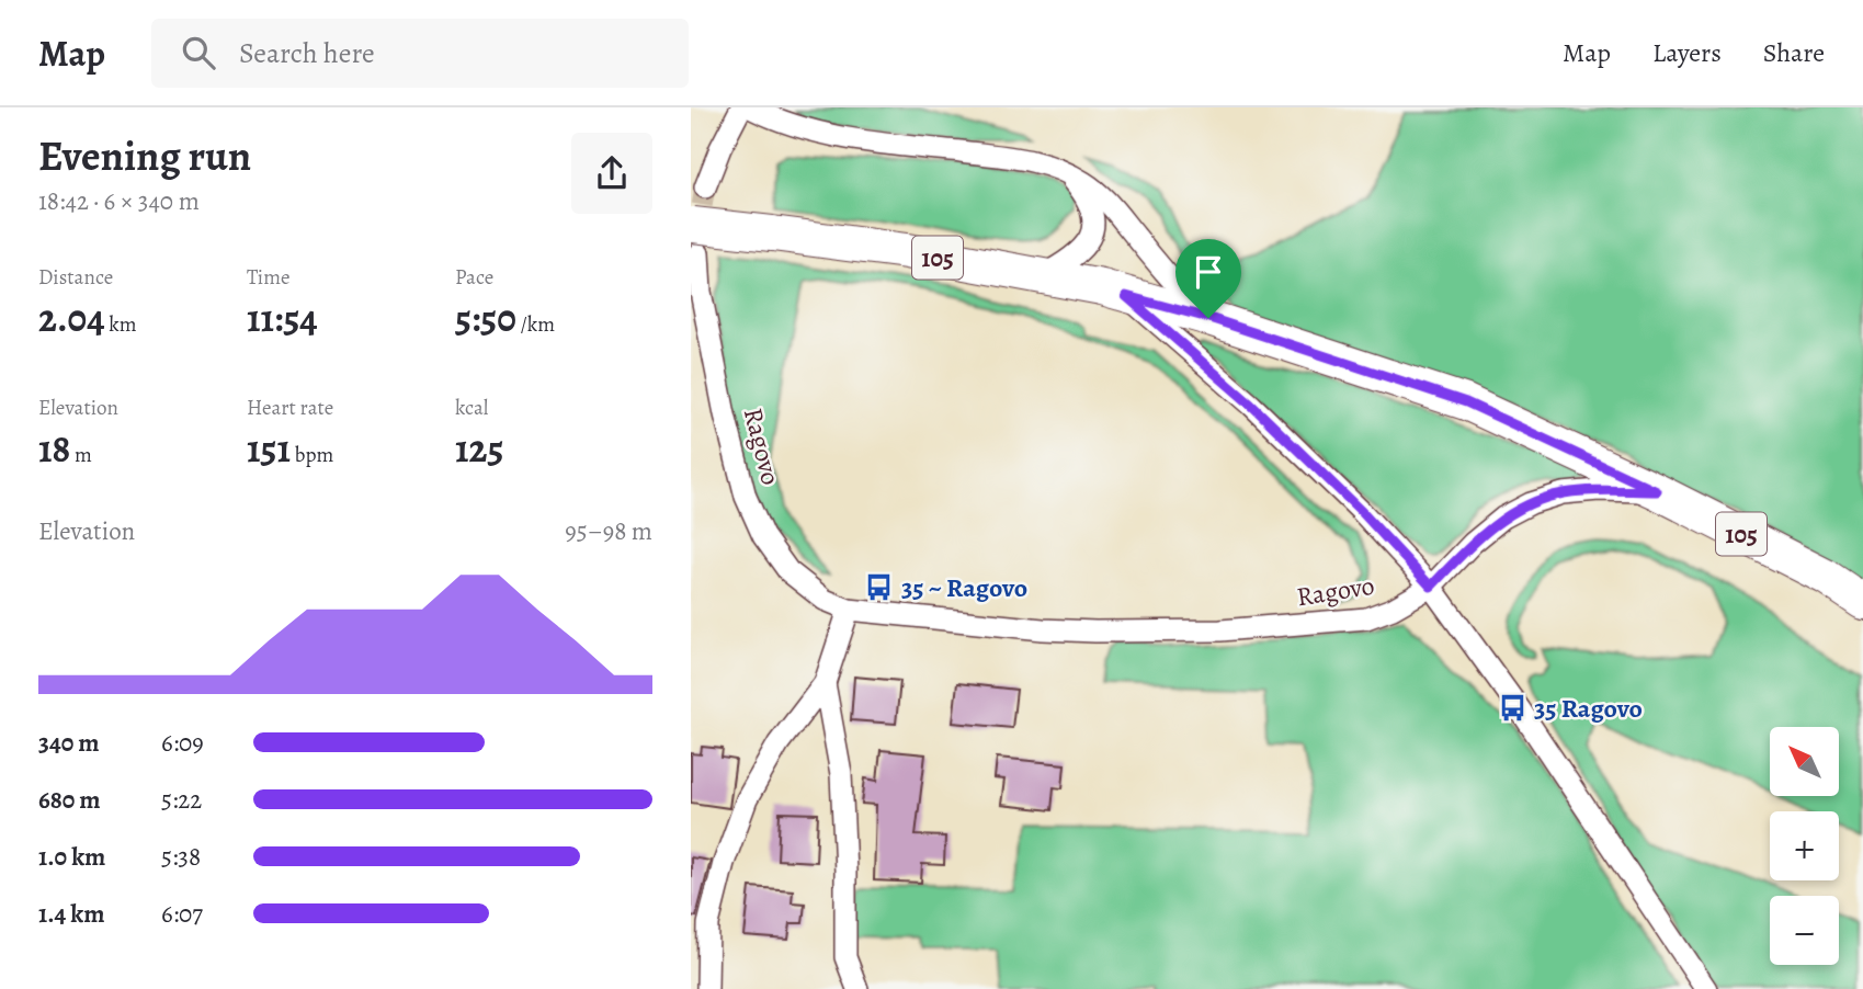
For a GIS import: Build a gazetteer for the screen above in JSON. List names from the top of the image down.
{
  "streets": {
    "main road": ["105"],
    "street": ["Ragovo"]
  },
  "crossings": [
    ["105", "Ragovo"]
  ],
  "places": {
    "bus stop": ["35 ~ Ragovo", "35 Ragovo"]
  },
  "north": "top left",
  "page": {
    "header": "Map",
    "search": "Search here",
    "nav": ["Map", "Layers", "Share"],
    "heading": ["Evening run", "18:42 · 6 × 340 m"],
    "stats": [
      ["Distance", "2.04 km"],
      ["Time", "11:54"],
      ["Pace", "5:50 /km"],
      ["Elevation", "18 m"],
      ["Heart rate", "151 bpm"],
      ["kcal", "125"]
    ],
    "chart": ["Elevation", "95–98 m"],
    "list": [
      {
        "name": "340 m",
        "note": "6:09"
      },
      {
        "name": "680 m",
        "note": "5:22"
      },
      {
        "name": "1.0 km",
        "note": "5:38"
      },
      {
        "name": "1.4 km",
        "note": "6:07"
      }
    ],
    "map_buttons": ["+", "−"]
  }
}
